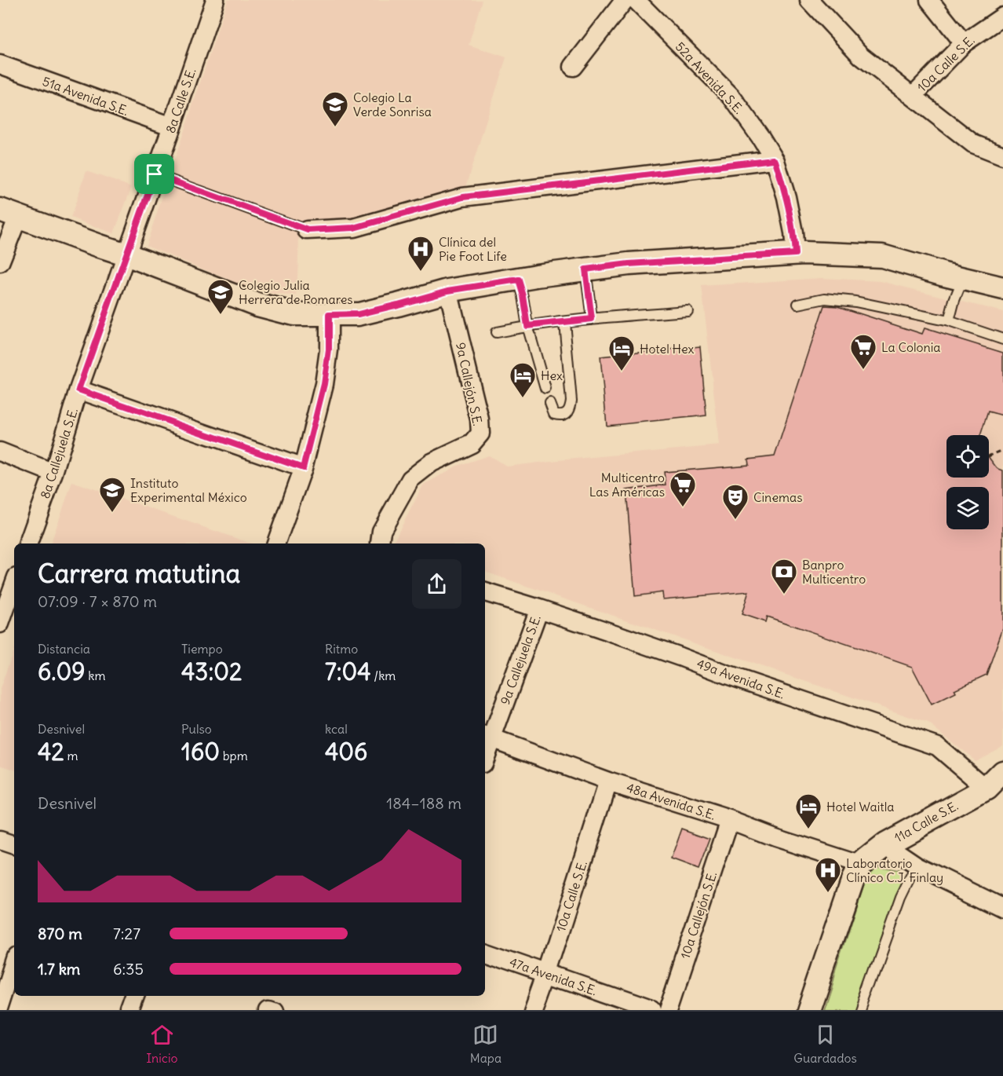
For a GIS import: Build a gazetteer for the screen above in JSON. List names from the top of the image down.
{
  "streets": {
    "street": [
      "10a Calle S.E.",
      "52a Avenida S.E.",
      "51a Avenida S.E.",
      "8a Calle S.E.",
      "9a Callejón S.E.",
      "8a Callejuela S.E.",
      "9a Callejuela S.E.",
      "49a Avenida S.E.",
      "48a Avenida S.E.",
      "11a Calle S.E.",
      "10a Callejón S.E.",
      "47a Avenida S.E."
    ]
  },
  "crossings": [
    ["10a Calle S.E.", "48a Avenida S.E."],
    ["10a Calle S.E.", "47a Avenida S.E."],
    ["51a Avenida S.E.", "8a Calle S.E."],
    ["8a Calle S.E.", "8a Callejuela S.E."],
    ["9a Callejuela S.E.", "49a Avenida S.E."],
    ["9a Callejuela S.E.", "48a Avenida S.E."],
    ["49a Avenida S.E.", "11a Calle S.E."],
    ["48a Avenida S.E.", "11a Calle S.E."],
    ["48a Avenida S.E.", "10a Callejón S.E."]
  ],
  "places": {
    "school or university": ["Colegio La Verde Sonrisa", "Colegio Julia Herrera de Pomares", "Instituto Experimental México"],
    "hospital": ["Clínica del Pie Foot Life", "Laboratorio Clínico C.J. Finlay"],
    "supermarket": ["La Colonia", "Multicentro Las Américas"],
    "hotel": ["Hotel Hex", "Hex", "Hotel Waitla"],
    "theatre": ["Cinemas"],
    "bank": ["Banpro Multicentro"]
  },
  "page": {
    "heading": ["Carrera matutina", "07:09 · 7 × 870 m"],
    "stats": [
      ["Distancia", "6.09 km"],
      ["Tiempo", "43:02"],
      ["Ritmo", "7:04 /km"],
      ["Desnivel", "42 m"],
      ["Pulso", "160 bpm"],
      ["kcal", "406"]
    ],
    "chart": ["Desnivel", "184–188 m"],
    "list": [
      {
        "name": "870 m",
        "note": "7:27"
      },
      {
        "name": "1.7 km",
        "note": "6:35"
      }
    ],
    "tabs": ["Inicio", "Mapa", "Guardados"]
  }
}
